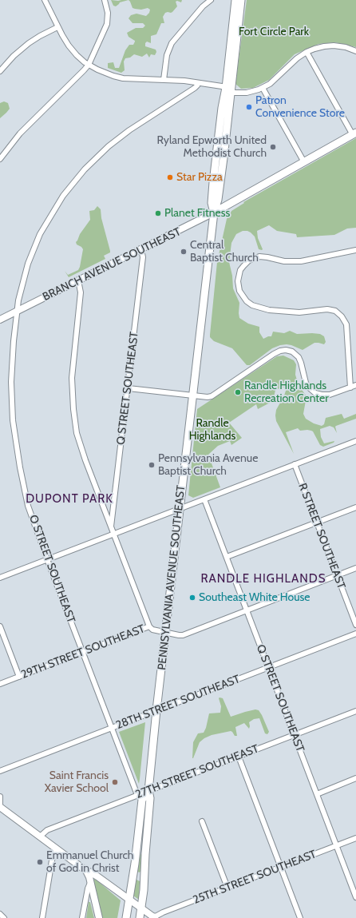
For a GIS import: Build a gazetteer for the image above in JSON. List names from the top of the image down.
{
  "streets": {
    "highway": ["BRANCH AVENUE SOUTHEAST", "PENNSYLVANIA AVENUE SOUTHEAST"],
    "street": [
      "Q STREET SOUTHEAST",
      "R STREET SOUTHEAST",
      "O STREET SOUTHEAST",
      "29TH STREET SOUTHEAST",
      "28TH STREET SOUTHEAST",
      "27TH STREET SOUTHEAST",
      "25TH STREET SOUTHEAST"
    ]
  },
  "crossings": [
    ["BRANCH AVENUE SOUTHEAST", "Q STREET SOUTHEAST"],
    ["BRANCH AVENUE SOUTHEAST", "O STREET SOUTHEAST"],
    ["BRANCH AVENUE SOUTHEAST", "PENNSYLVANIA AVENUE SOUTHEAST"],
    ["Q STREET SOUTHEAST", "28TH STREET SOUTHEAST"],
    ["Q STREET SOUTHEAST", "27TH STREET SOUTHEAST"],
    ["Q STREET SOUTHEAST", "25TH STREET SOUTHEAST"],
    ["O STREET SOUTHEAST", "29TH STREET SOUTHEAST"],
    ["O STREET SOUTHEAST", "28TH STREET SOUTHEAST"],
    ["O STREET SOUTHEAST", "27TH STREET SOUTHEAST"],
    ["PENNSYLVANIA AVENUE SOUTHEAST", "29TH STREET SOUTHEAST"],
    ["PENNSYLVANIA AVENUE SOUTHEAST", "28TH STREET SOUTHEAST"],
    ["PENNSYLVANIA AVENUE SOUTHEAST", "27TH STREET SOUTHEAST"]
  ],
  "districts": ["DUPONT PARK", "RANDLE HIGHLANDS"],
  "parks": ["Fort Circle Park", "Randle Highlands"],
  "places": [
    "Patron Convenience Store",
    "Ryland Epworth United Methodist Church",
    "Star Pizza",
    "Planet Fitness",
    "Central Baptist Church",
    "Randle Highlands Recreation Center",
    "Pennsylvania Avenue Baptist Church",
    "Southeast White House",
    "Saint Francis Xavier School",
    "Emmanuel Church of God in Christ"
  ]
}
